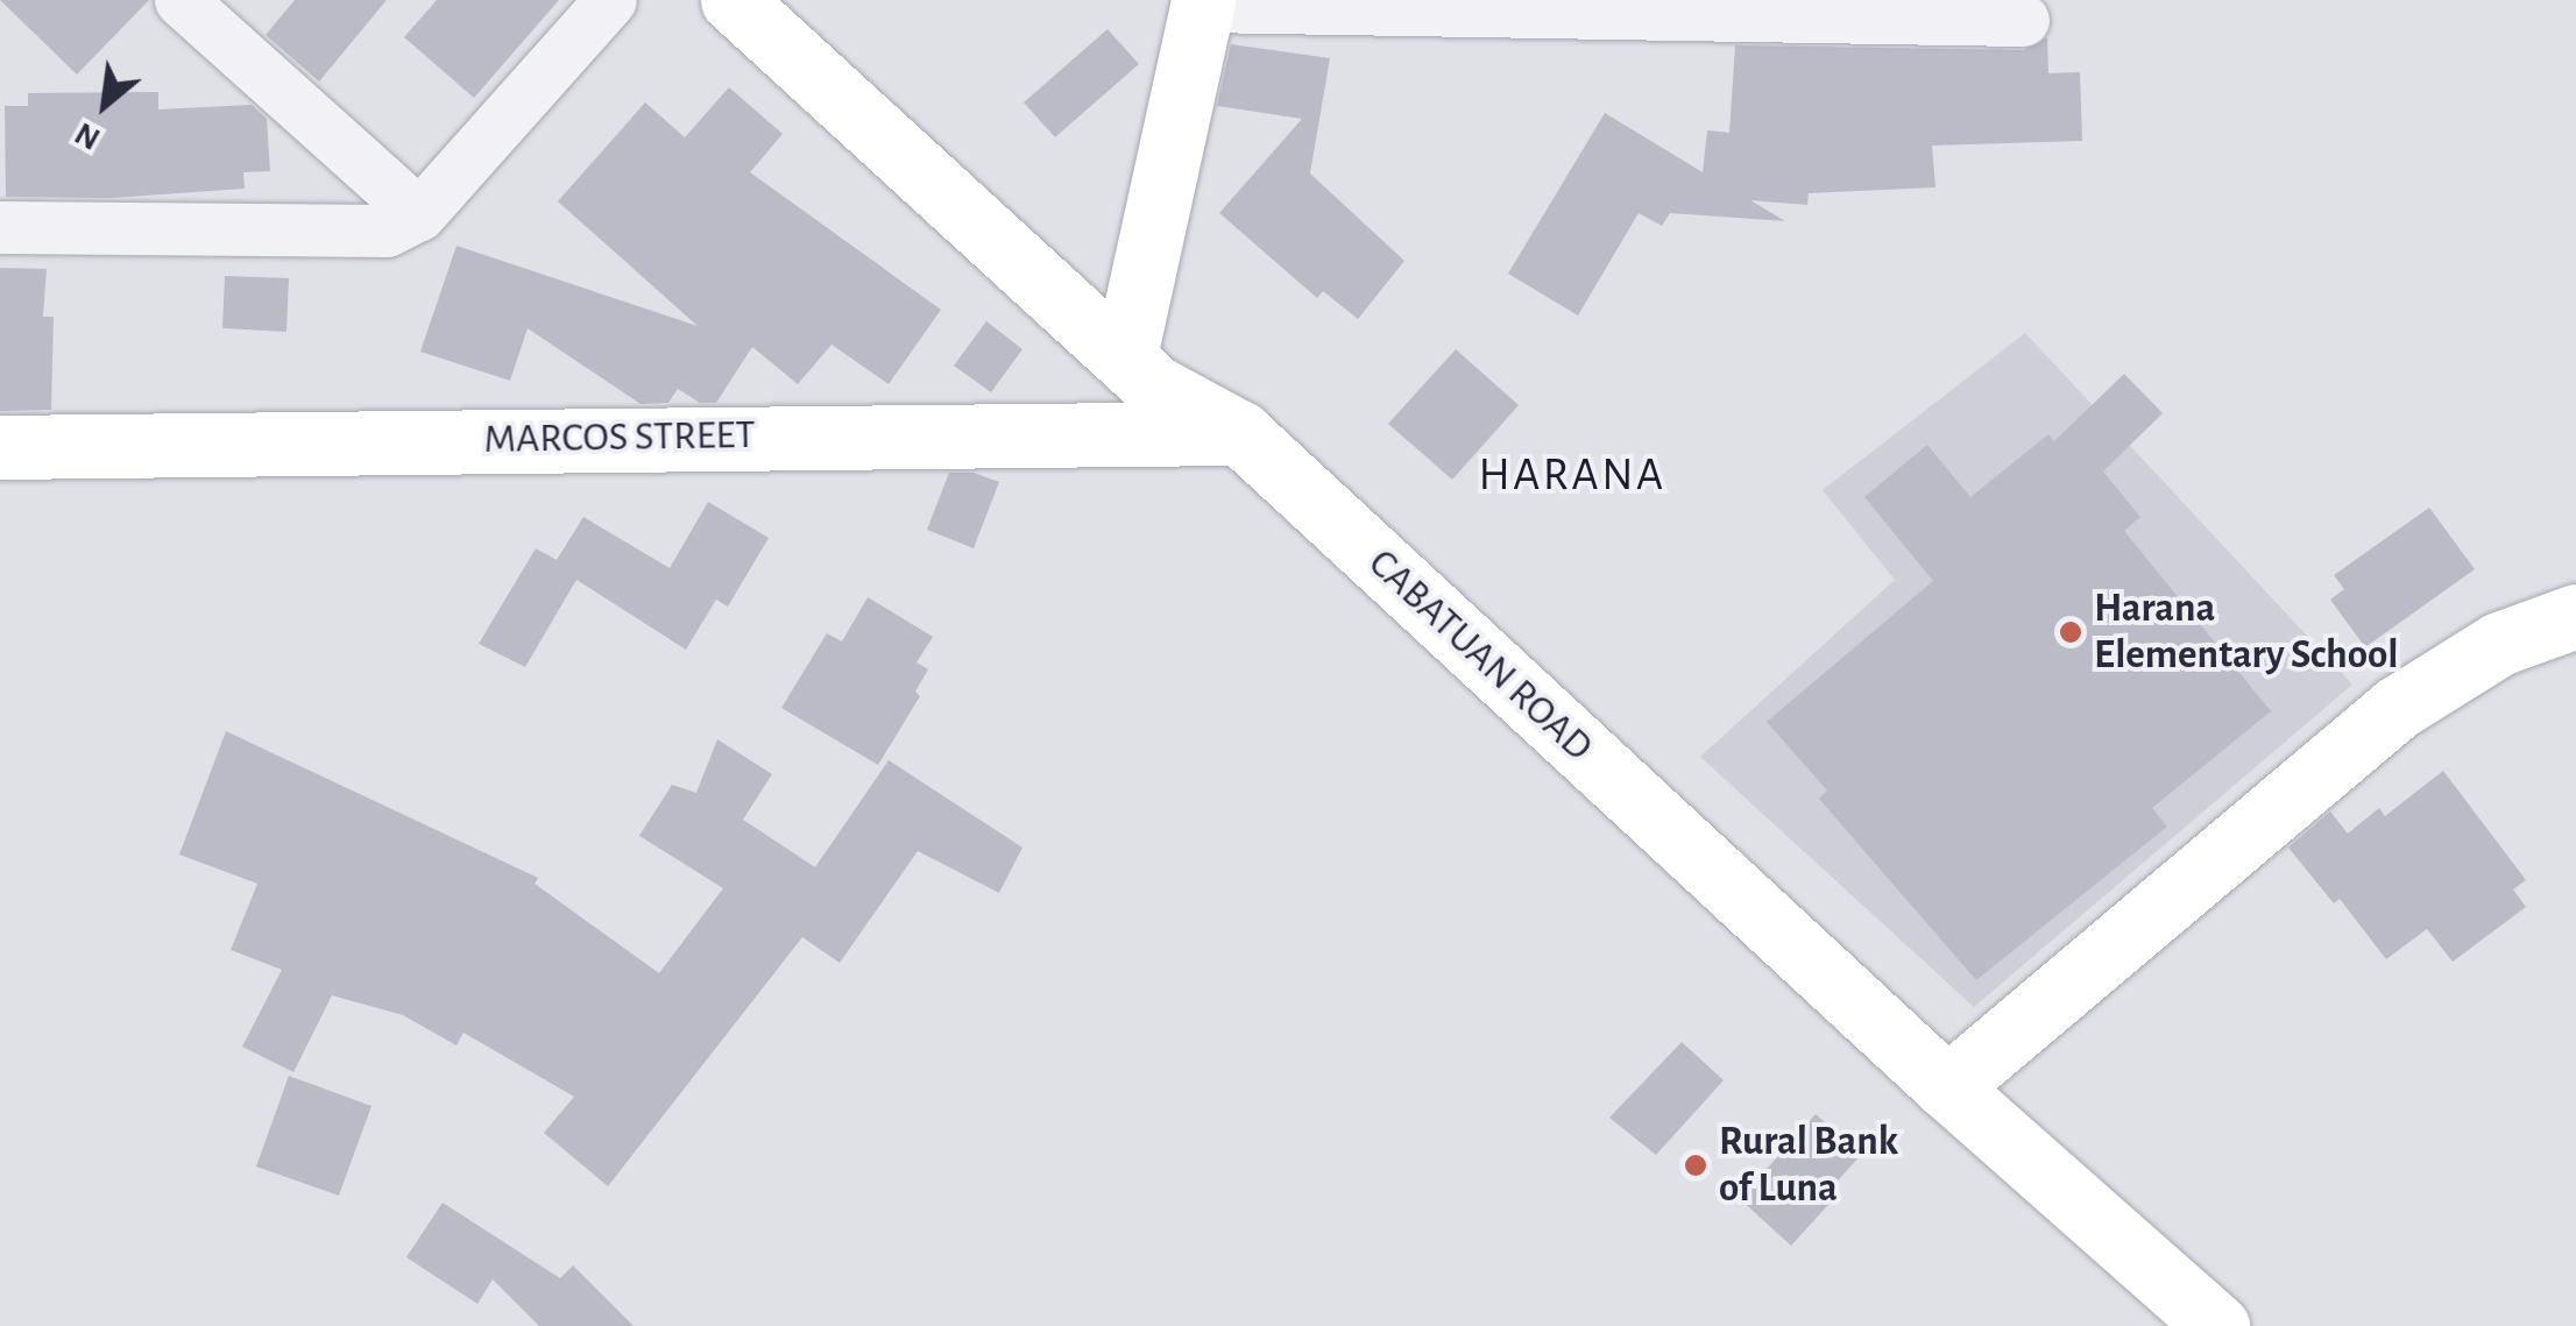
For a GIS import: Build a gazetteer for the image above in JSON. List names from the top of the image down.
{
  "streets": {
    "main road": ["MARCOS STREET", "CABATUAN ROAD"]
  },
  "crossings": [
    ["MARCOS STREET", "CABATUAN ROAD"]
  ],
  "districts": ["HARANA"],
  "places": ["Harana Elementary School", "Rural Bank of Luna"],
  "north": "bottom left"
}
